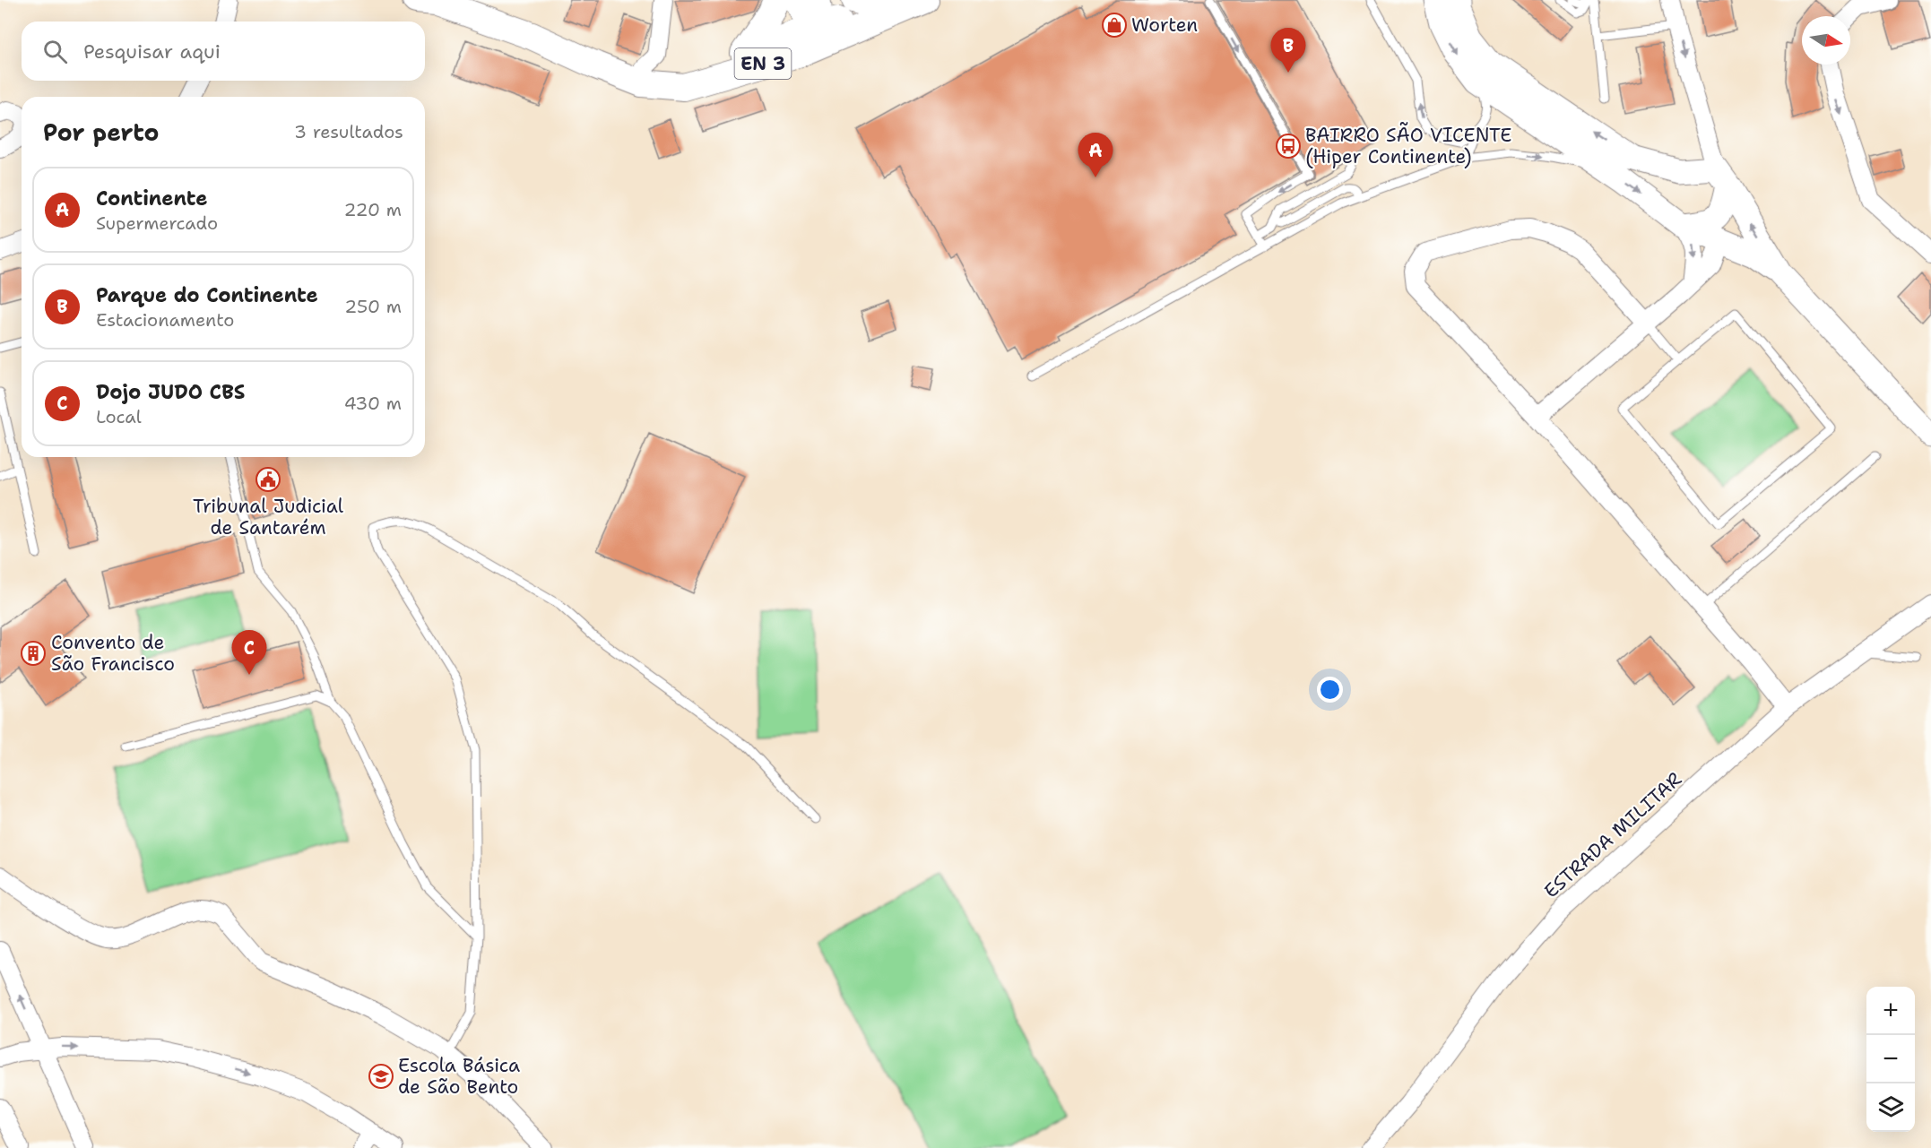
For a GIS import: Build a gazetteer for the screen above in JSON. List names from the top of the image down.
{
  "streets": {
    "main road": ["EN 3"],
    "street": ["ESTRADA MILITAR"]
  },
  "places": {
    "shop": ["Worten"],
    "bus stop": ["BAIRRO SÃO VICENTE (Hiper Continente)"],
    "public building": ["Tribunal Judicial de Santarém"],
    "building": ["Convento de São Francisco"],
    "school or university": ["Escola Básica de São Bento"]
  },
  "north": "right",
  "page": {
    "search": "Pesquisar aqui",
    "pins": ["B", "A", "C"],
    "heading": ["Por perto", "3 resultados"],
    "list": [
      {
        "mark": "A",
        "name": "Continente",
        "note": "Supermercado",
        "value": "220 m"
      },
      {
        "mark": "B",
        "name": "Parque do Continente",
        "note": "Estacionamento",
        "value": "250 m"
      },
      {
        "mark": "C",
        "name": "Dojo JUDO CBS",
        "note": "Local",
        "value": "430 m"
      }
    ],
    "map_buttons": ["+", "−"]
  }
}
